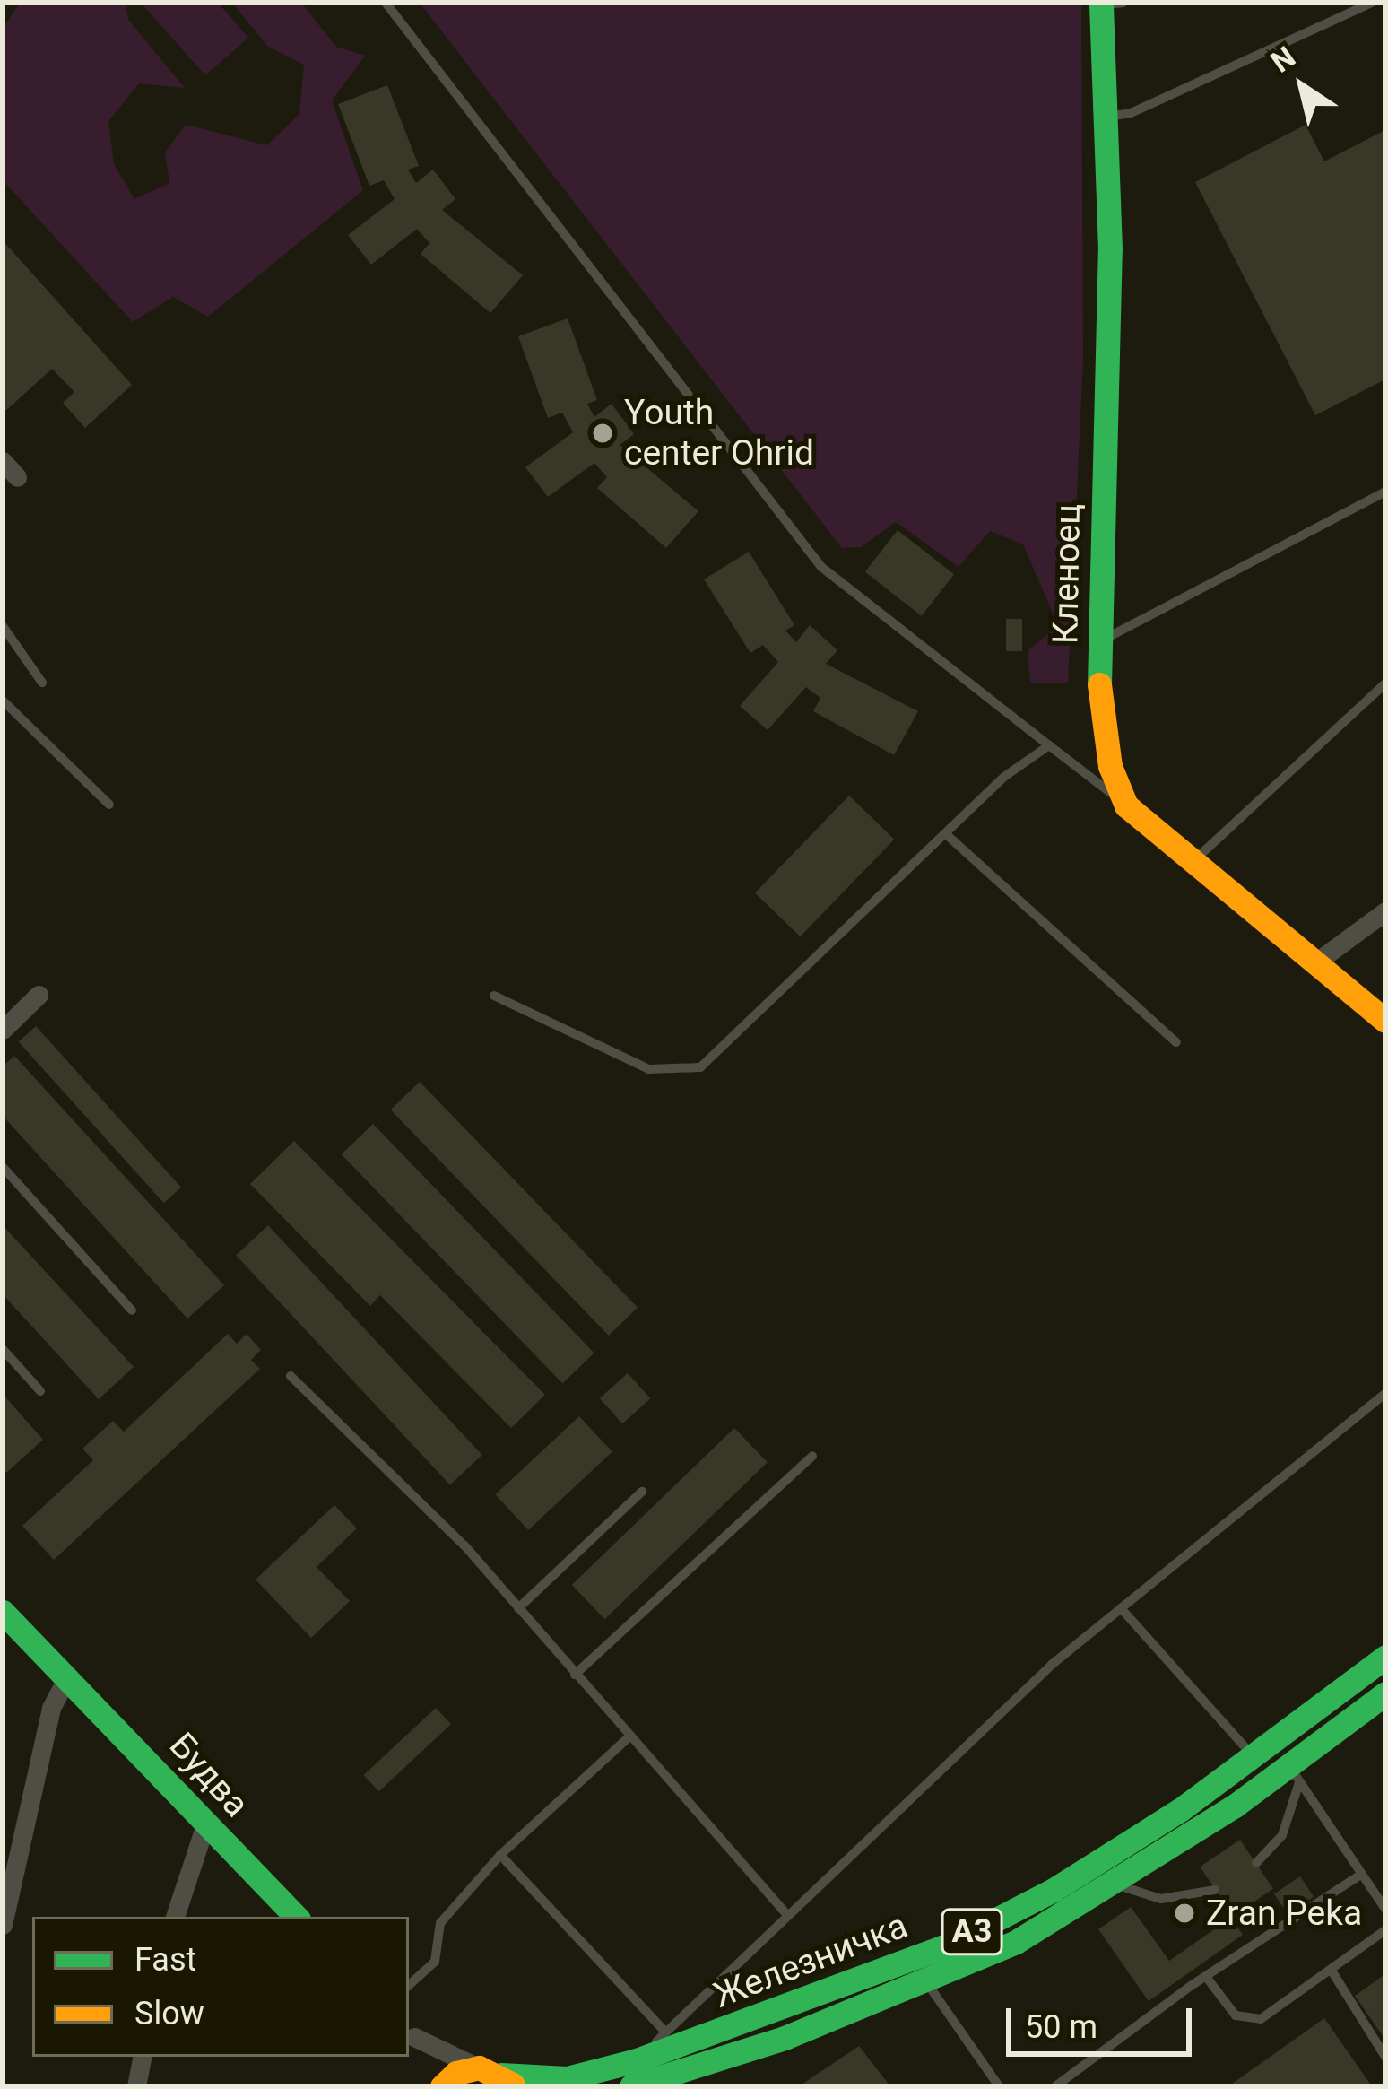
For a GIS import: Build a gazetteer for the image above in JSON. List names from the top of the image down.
{
  "streets": {
    "main road": [
      "Кленоец",
      "Будва",
      "A3",
      "Железничка"
    ]
  },
  "places": ["Youth center Ohrid", "Zran Peka"],
  "legend": ["Fast", "Slow"],
  "scale_bar": "50 m",
  "north": "top left"
}
